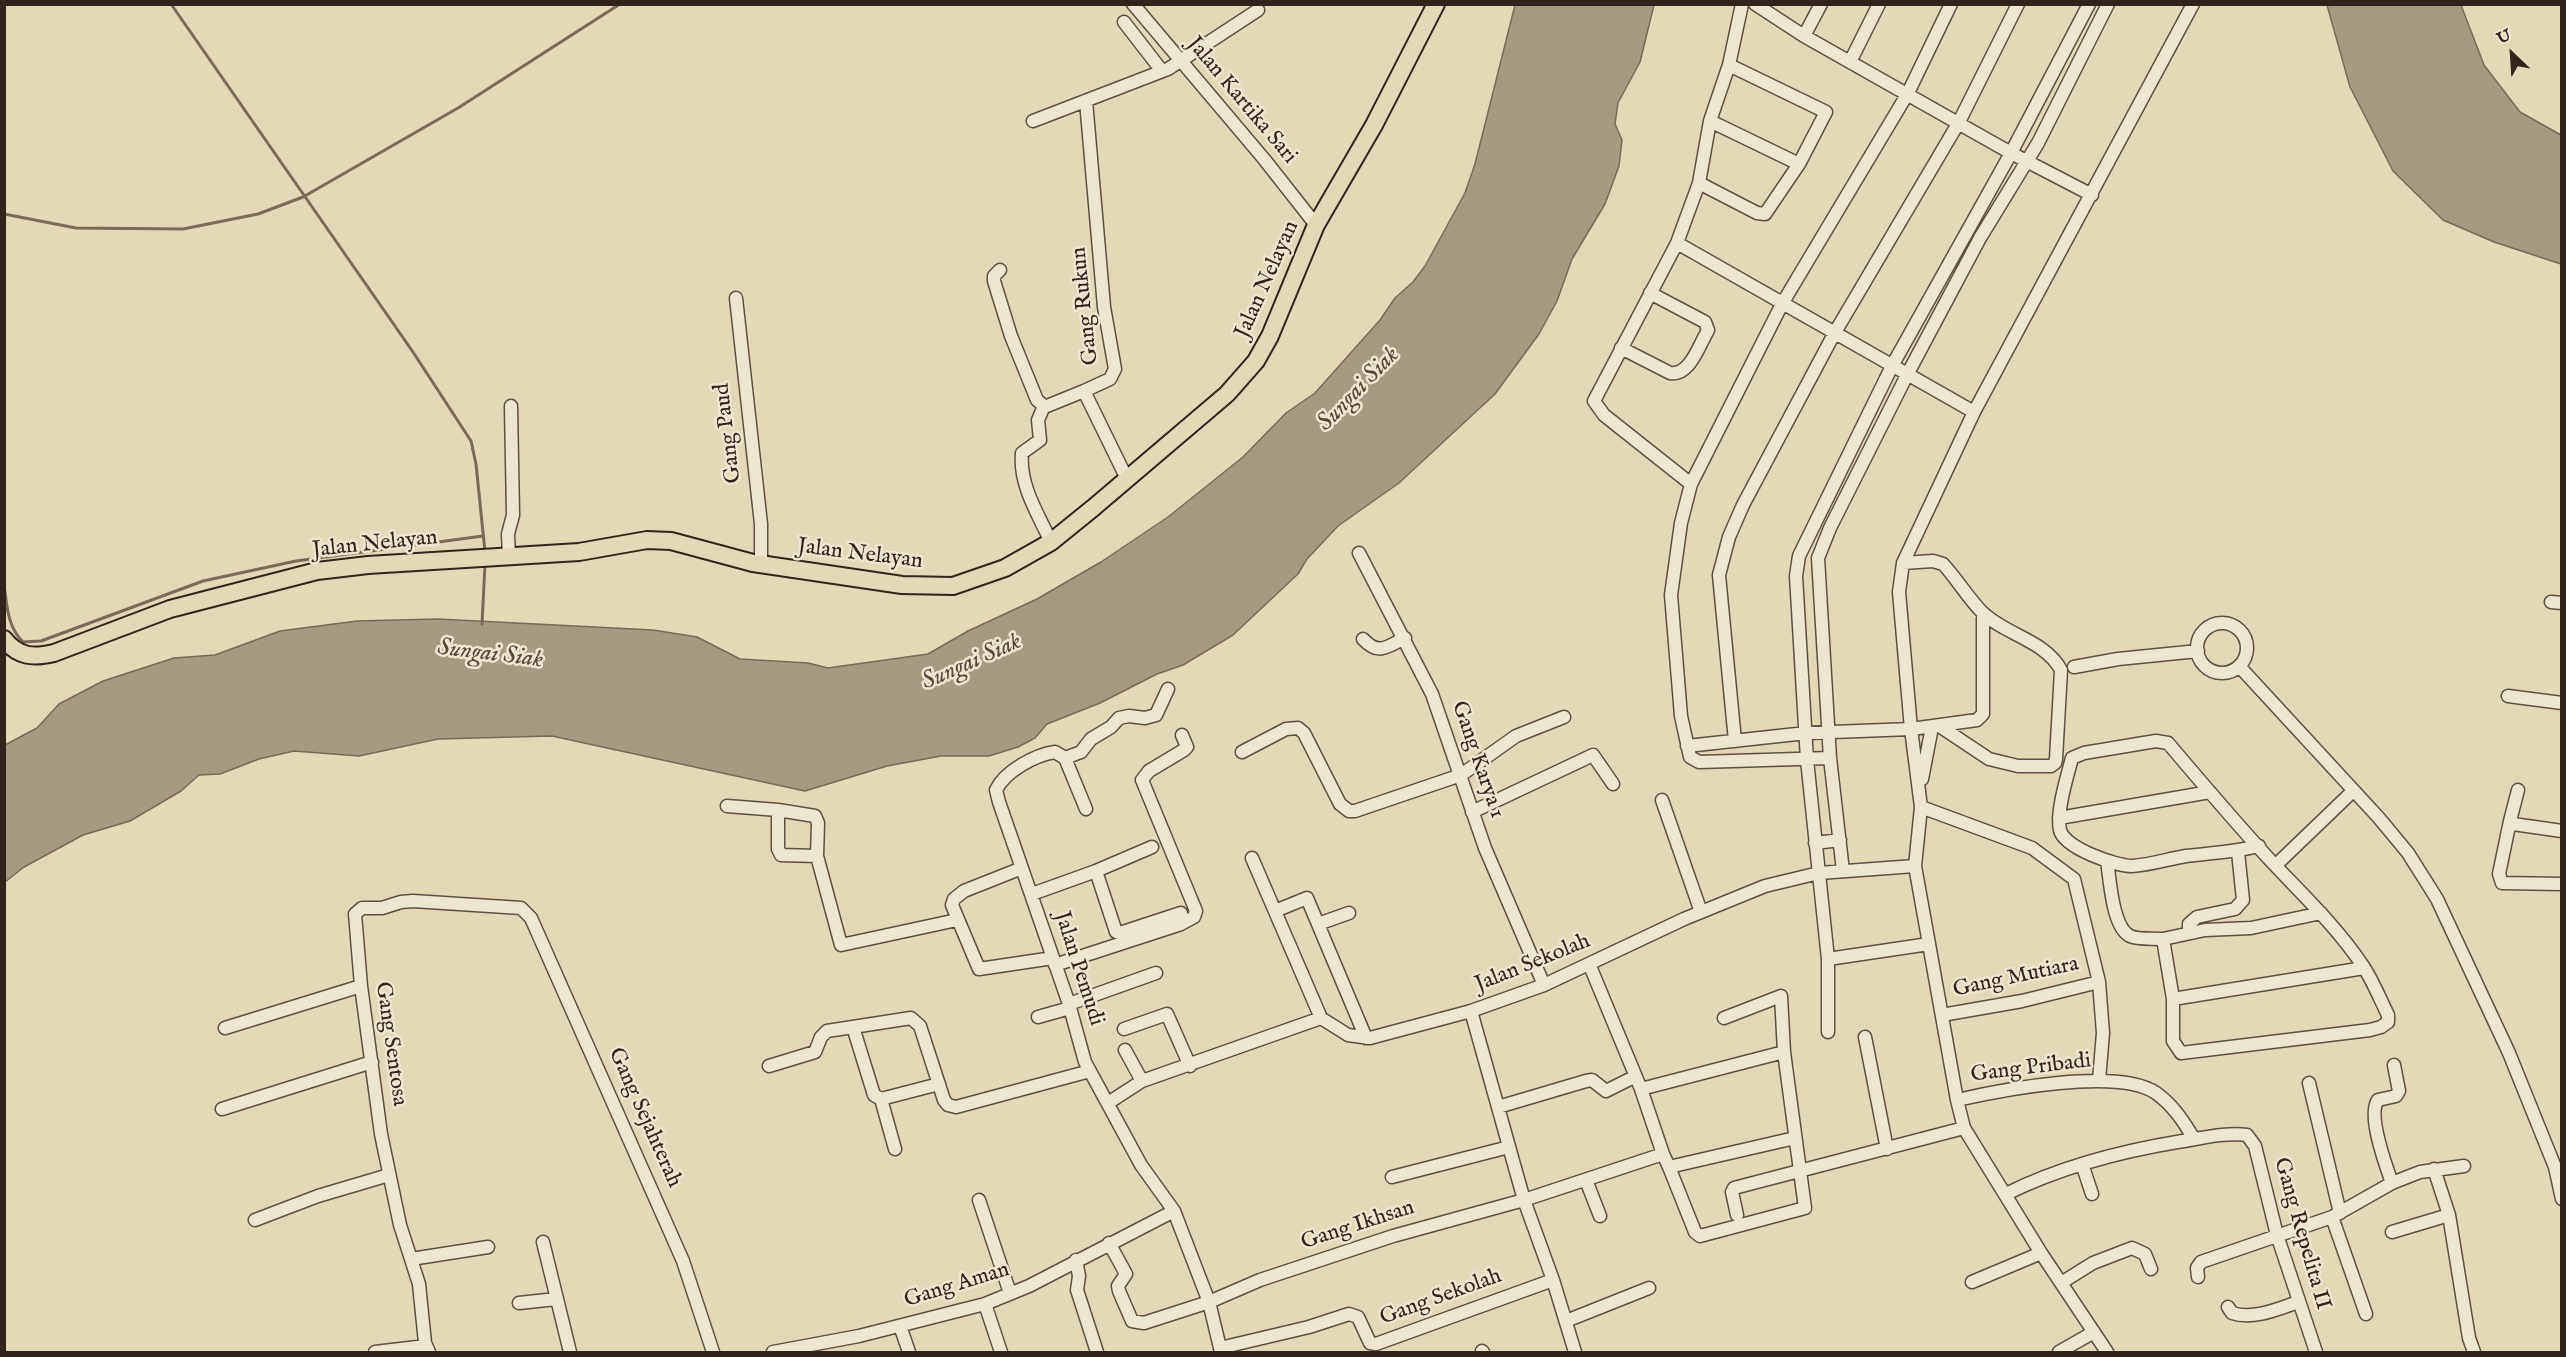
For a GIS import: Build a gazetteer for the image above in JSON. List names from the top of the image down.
{
  "streets": {
    "main road": ["Jalan Nelayan"],
    "street": [
      "Jalan Kartika Sari",
      "Gang Rukun",
      "Gang Paud",
      "Gang Karya 1",
      "Jalan Sekolah",
      "Jalan Pemudi",
      "Gang Mutiara",
      "Gang Sentosa",
      "Gang Pribadi",
      "Gang Sejahterah",
      "Gang Ikhsan",
      "Gang Repelita II",
      "Gang Aman",
      "Gang Sekolah"
    ]
  },
  "crossings": [
    ["Jalan Kartika Sari", "Jalan Nelayan"],
    ["Jalan Nelayan", "Gang Rukun"],
    ["Jalan Nelayan", "Gang Paud"],
    ["Gang Karya 1", "Jalan Sekolah"],
    ["Jalan Sekolah", "Gang Ikhsan"],
    ["Jalan Sekolah", "Gang Sekolah"],
    ["Jalan Pemudi", "Gang Ikhsan"],
    ["Jalan Pemudi", "Gang Aman"],
    ["Jalan Pemudi", "Gang Sekolah"],
    ["Gang Sentosa", "Gang Sejahterah"],
    ["Gang Pribadi", "Gang Repelita II"],
    ["Gang Ikhsan", "Gang Aman"]
  ],
  "water": ["Sungai Siak"],
  "north": "top left"
}
